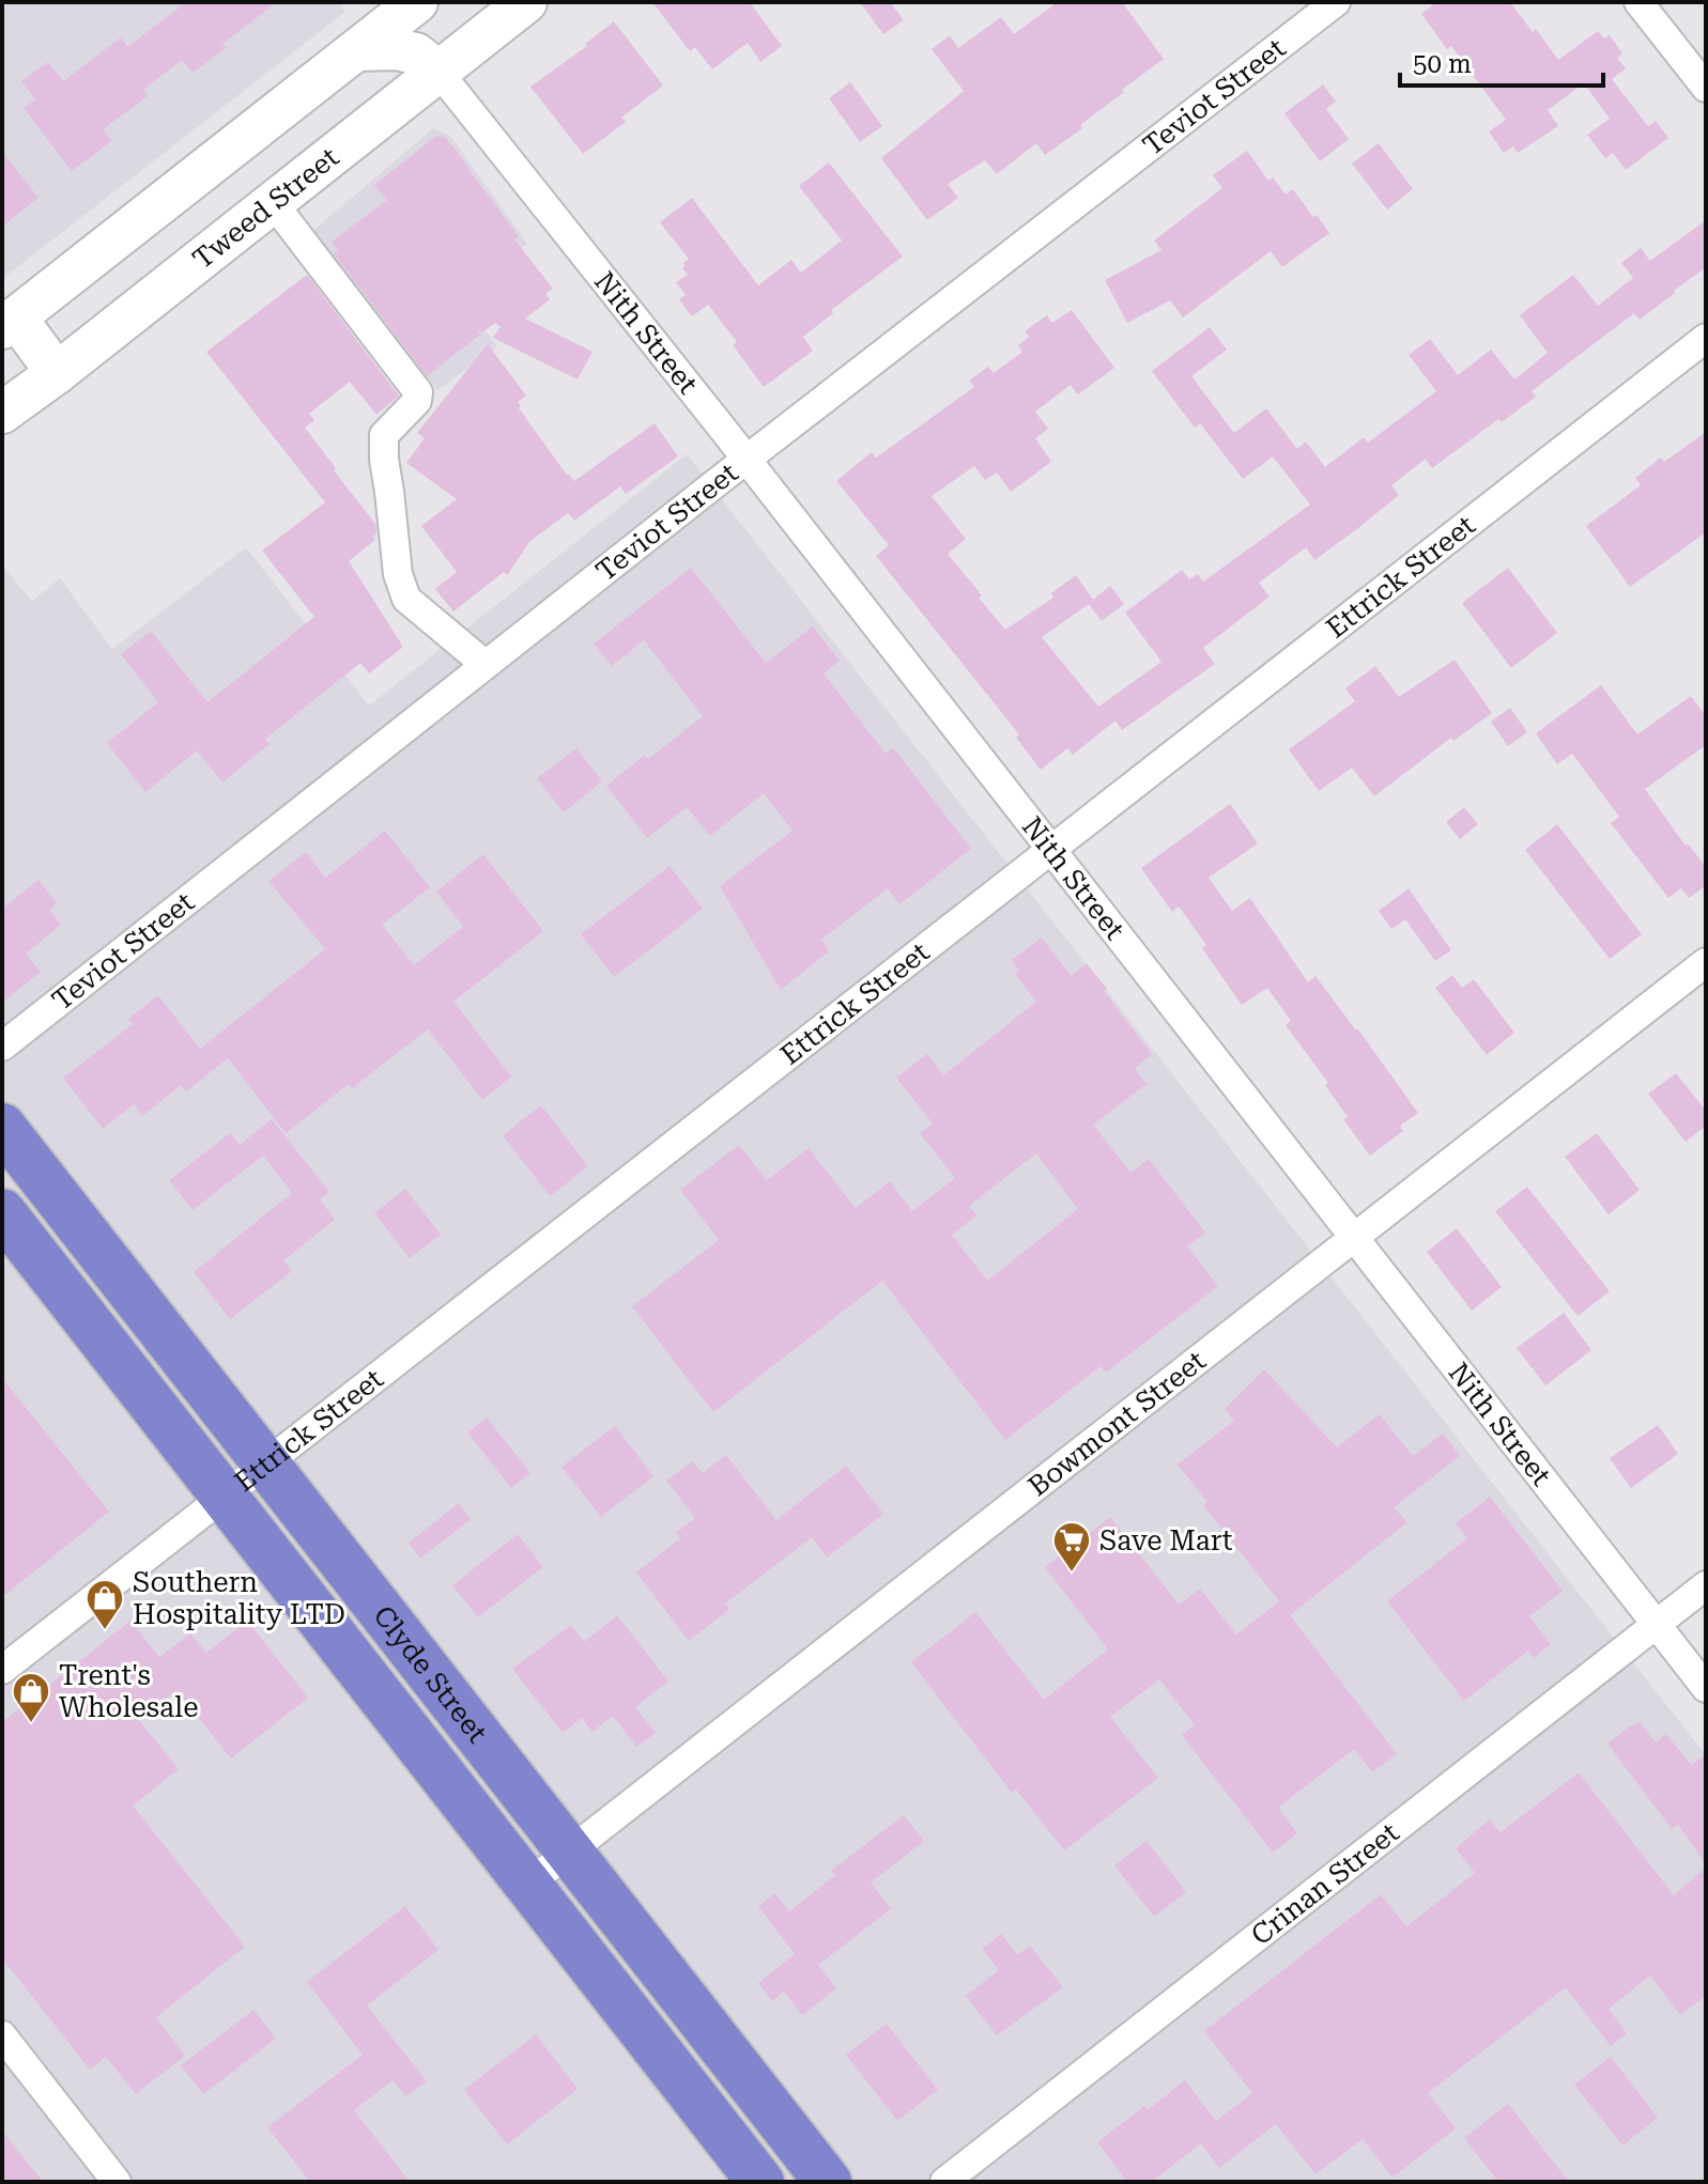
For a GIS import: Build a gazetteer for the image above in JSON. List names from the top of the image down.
{
  "streets": {
    "highway": ["Clyde Street"],
    "main road": ["Tweed Street"],
    "street": [
      "Teviot Street",
      "Nith Street",
      "Ettrick Street",
      "Bowmont Street",
      "Crinan Street"
    ]
  },
  "crossings": [
    ["Teviot Street", "Nith Street"],
    ["Tweed Street", "Nith Street"],
    ["Nith Street", "Ettrick Street"],
    ["Nith Street", "Bowmont Street"],
    ["Nith Street", "Crinan Street"],
    ["Ettrick Street", "Clyde Street"],
    ["Bowmont Street", "Clyde Street"]
  ],
  "places": {
    "supermarket": ["Save Mart"],
    "shop": ["Southern Hospitality LTD", "Trent's Wholesale"]
  },
  "scale_bar": "50 m"
}
